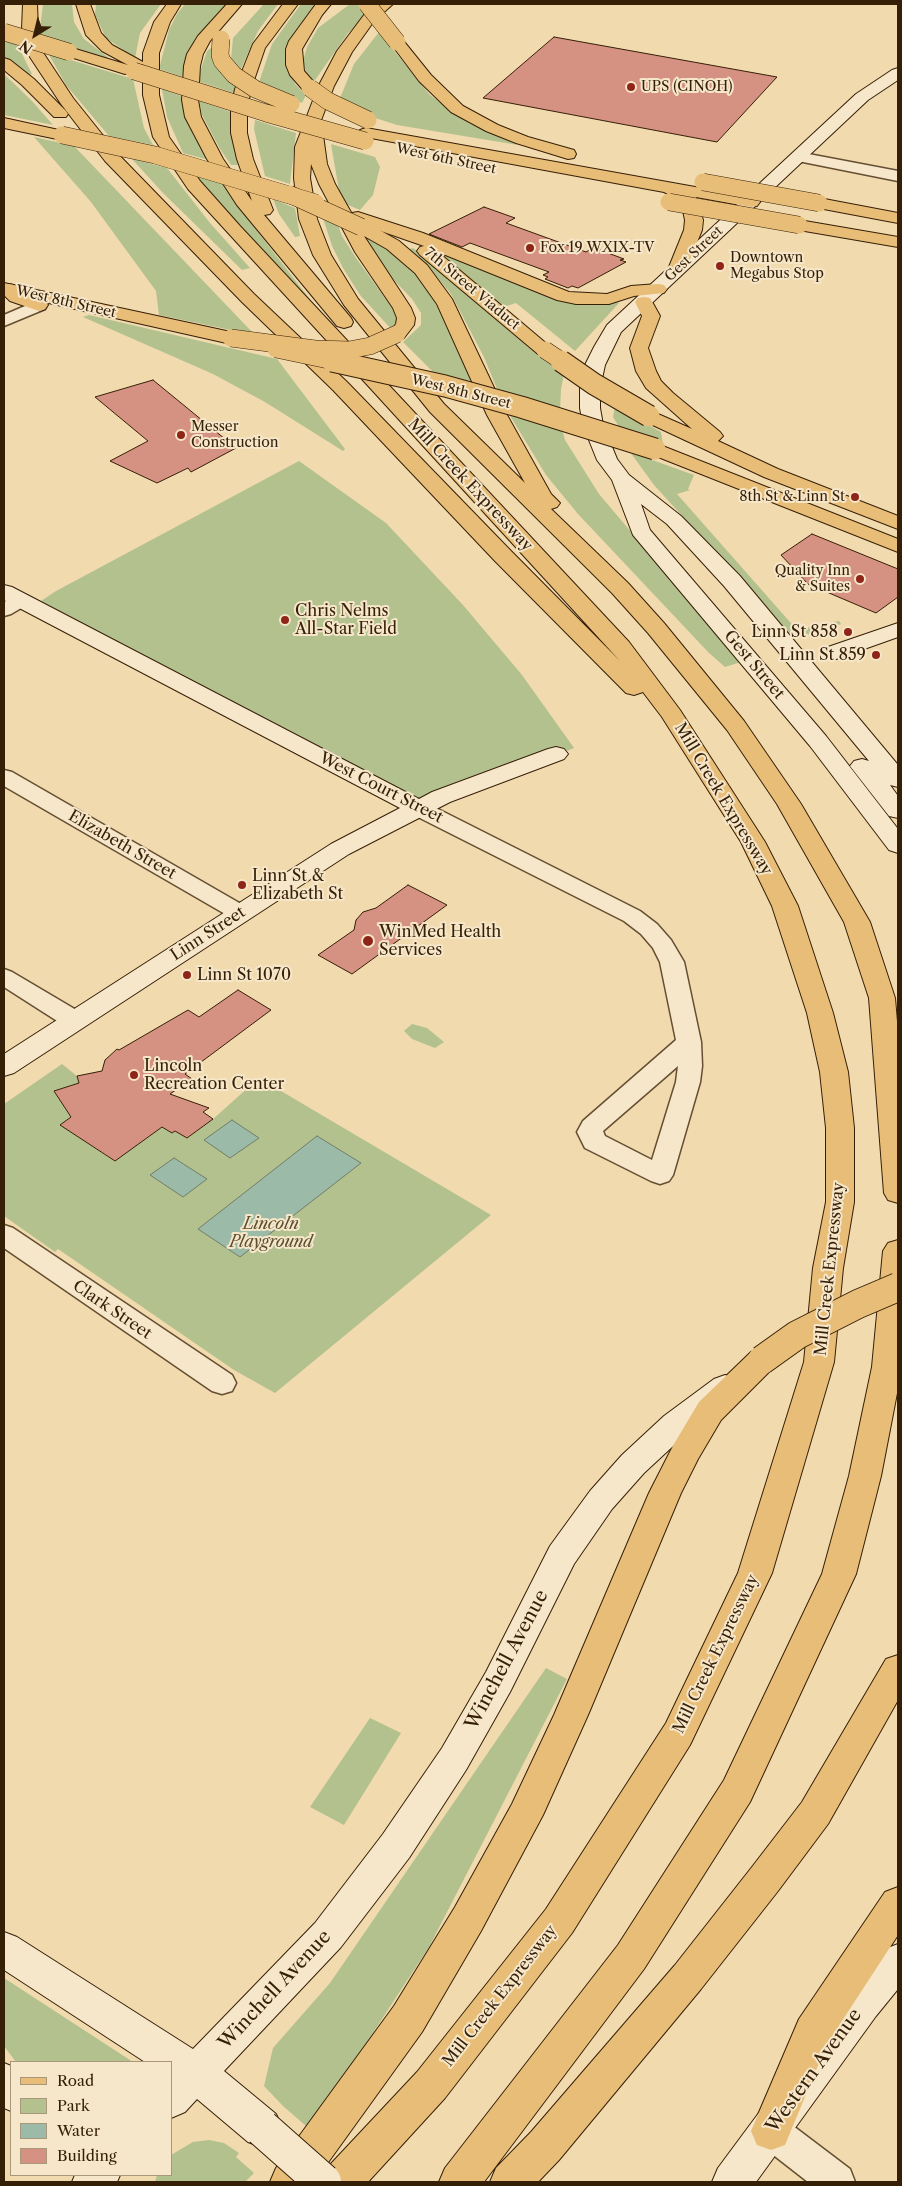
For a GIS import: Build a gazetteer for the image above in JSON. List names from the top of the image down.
{
  "streets": {
    "main road": [
      "West 6th Street",
      "7th Street Viaduct",
      "West 8th Street",
      "Mill Creek Expressway",
      "Winchell Avenue"
    ],
    "street": [
      "Gest Street",
      "West Court Street",
      "Elizabeth Street",
      "Linn Street",
      "Clark Street",
      "Western Avenue"
    ]
  },
  "crossings": [
    ["West Court Street", "Linn Street"],
    ["Elizabeth Street", "Linn Street"]
  ],
  "parks": ["Lincoln Playground"],
  "places": [
    "UPS (CINOH)",
    "Fox 19 WXIX-TV",
    "Downtown Megabus Stop",
    "Messer Construction",
    "8th St & Linn St",
    "Quality Inn & Suites",
    "Chris Nelms All-Star Field",
    "Linn St 858",
    "Linn St 859",
    "Linn St & Elizabeth St",
    "WinMed Health Services",
    "Linn St 1070",
    "Lincoln Recreation Center"
  ],
  "legend": [
    "Road",
    "Park",
    "Water",
    "Building"
  ],
  "north": "bottom left"
}
